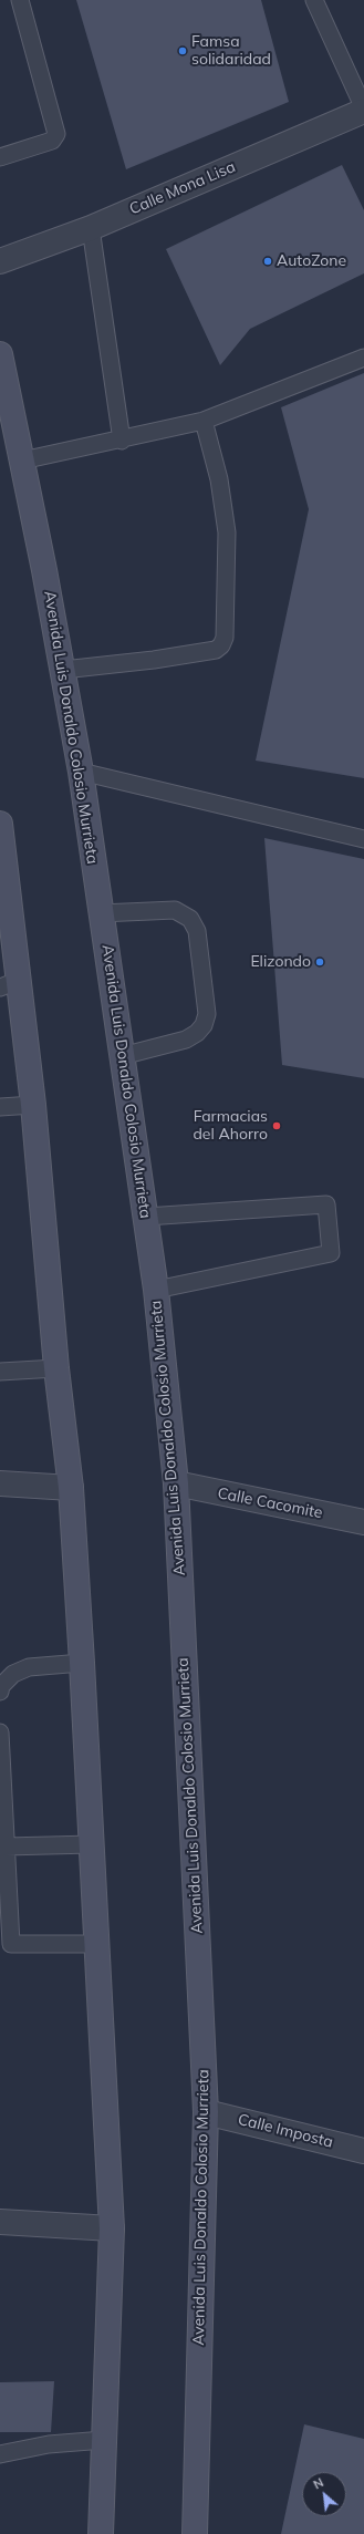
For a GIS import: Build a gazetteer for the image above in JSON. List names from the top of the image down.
{
  "streets": {
    "main road": ["Avenida Luis Donaldo Colosio Murrieta"],
    "street": ["Calle Mona Lisa", "Calle Cacomite", "Calle Imposta"]
  },
  "crossings": [
    ["Avenida Luis Donaldo Colosio Murrieta", "Calle Cacomite"],
    ["Avenida Luis Donaldo Colosio Murrieta", "Calle Imposta"]
  ],
  "places": [
    "Famsa solidaridad",
    "AutoZone",
    "Elizondo",
    "Farmacias del Ahorro"
  ],
  "north": "top left"
}
